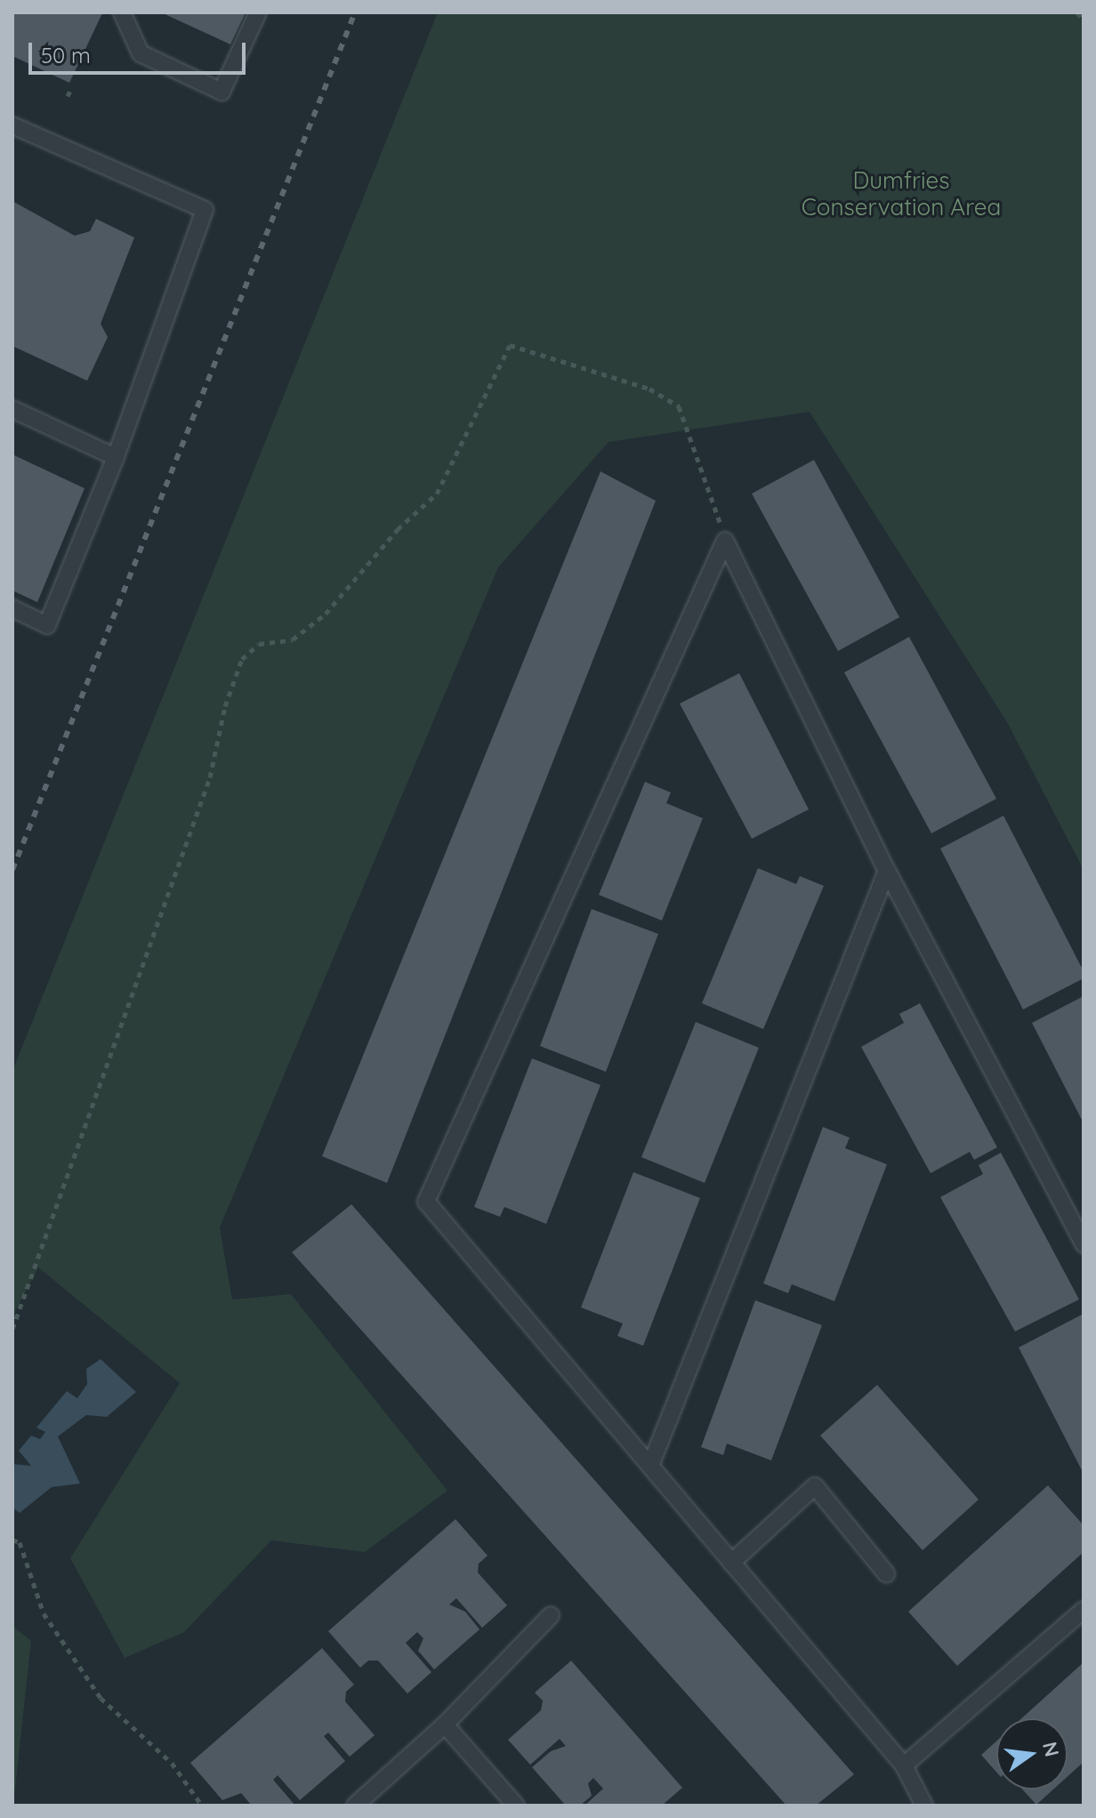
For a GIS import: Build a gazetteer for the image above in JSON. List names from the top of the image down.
{
  "parks": ["Dumfries Conservation Area"],
  "scale_bar": "50 m",
  "north": "right"
}
